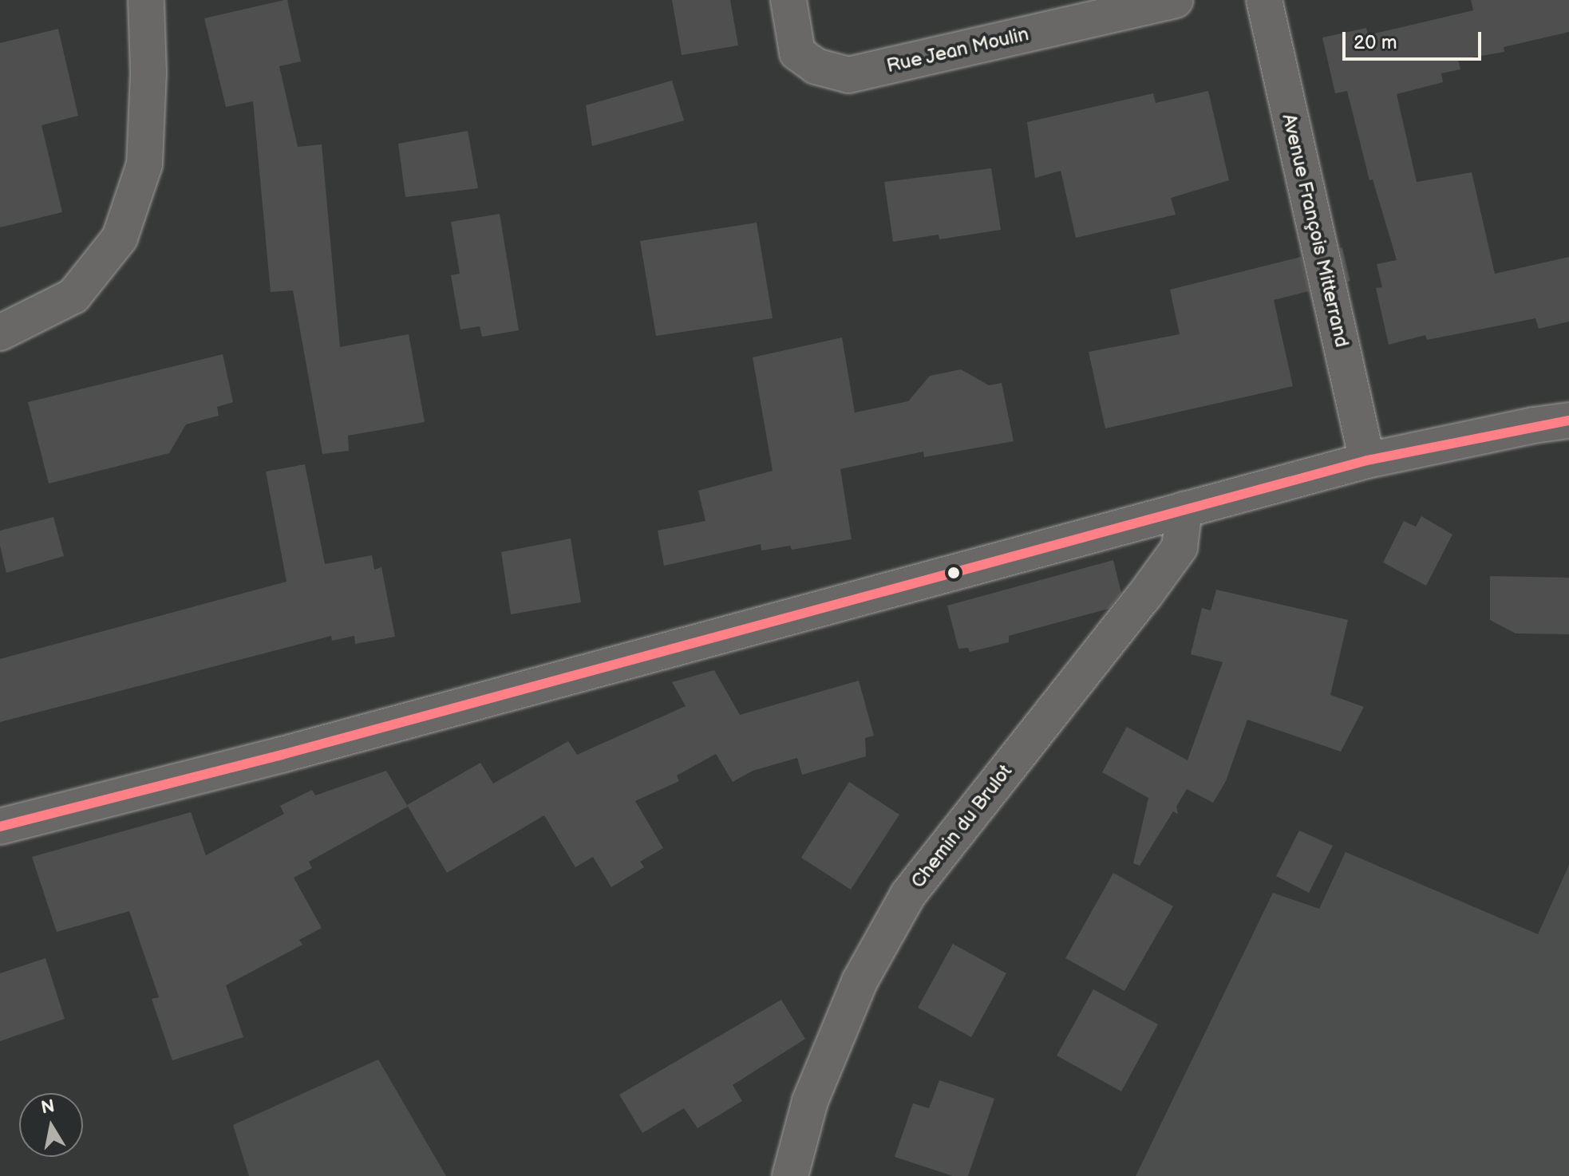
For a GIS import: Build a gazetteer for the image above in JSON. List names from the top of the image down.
{
  "streets": {
    "street": ["Rue Jean Moulin", "Avenue François Mitterrand", "Chemin du Brulot"]
  },
  "scale_bar": "20 m",
  "north": "top"
}
